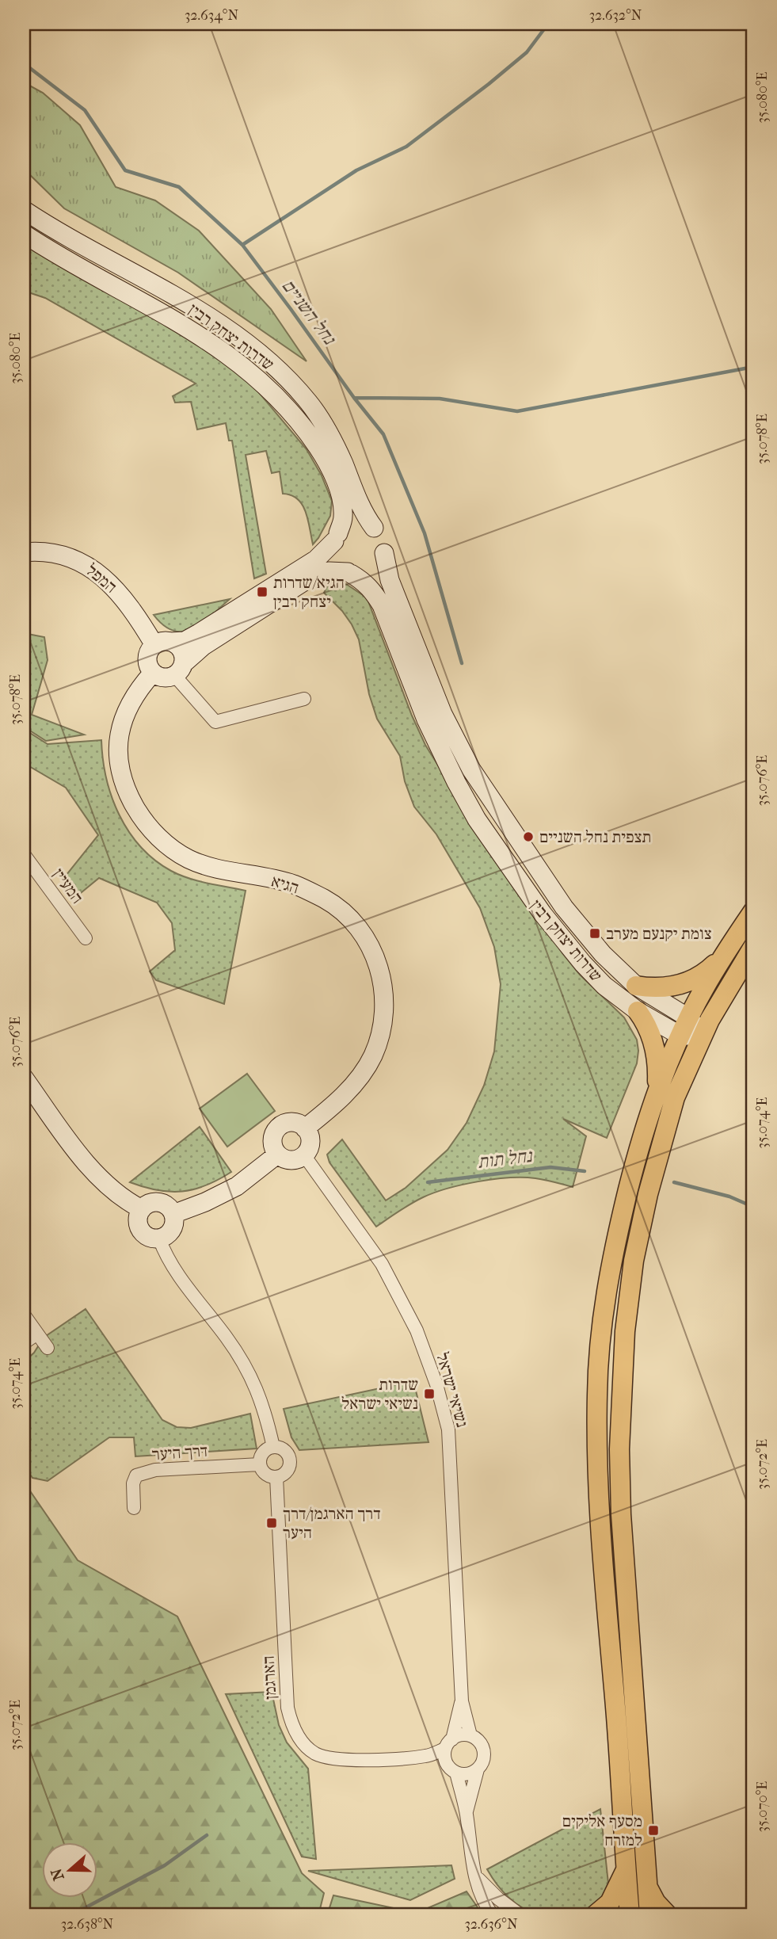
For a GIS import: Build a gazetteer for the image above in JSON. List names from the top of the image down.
{
  "streets": {
    "main road": ["שדרות יצחק רבין", "המפל", "הגיא"],
    "street": [
      "המעיין",
      "נשיאי ישראל",
      "דרך היער",
      "הארגמן"
    ]
  },
  "crossings": [
    ["המפל", "הגיא"],
    ["הגיא", "נשיאי ישראל"],
    ["נשיאי ישראל", "הארגמן"],
    ["דרך היער", "הארגמן"]
  ],
  "water": ["נחל השניים", "נחל תות"],
  "places": {
    "transit": [
      "הגיא/שדרות יצחק רבין",
      "צומת יקנעם מערב",
      "שדרות נשיאי ישראל",
      "דרך הארגמן/דרך היער",
      "מסעף אליקים למזרח"
    ],
    "other": ["תצפית נחל השניים"]
  },
  "north": "left",
  "coordinates": [
    "32.634°N",
    "32.632°N",
    "35.080°E",
    "35.078°E",
    "35.076°E",
    "35.074°E",
    "35.072°E",
    "35.070°E",
    "32.638°N",
    "32.636°N"
  ]
}
